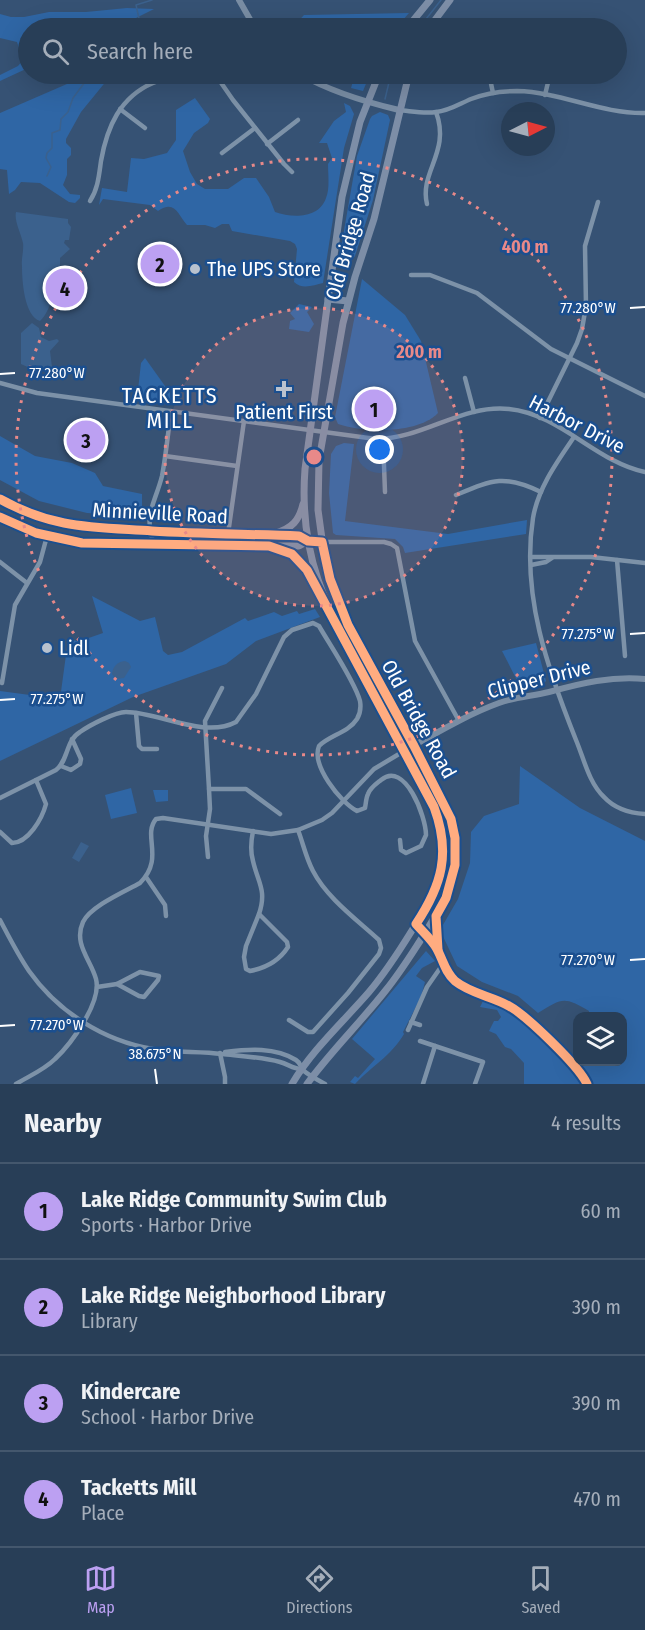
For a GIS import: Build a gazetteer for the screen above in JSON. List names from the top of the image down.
{
  "streets": {
    "main road": ["Old Bridge Road", "Minnieville Road"],
    "street": ["Harbor Drive", "Clipper Drive"]
  },
  "crossings": [
    ["Old Bridge Road", "Harbor Drive"],
    ["Old Bridge Road", "Minnieville Road"],
    ["Old Bridge Road", "Clipper Drive"]
  ],
  "districts": ["TACKETTS MILL"],
  "places": {
    "other": ["The UPS Store", "Lidl"],
    "health": ["Patient First"]
  },
  "north": "right",
  "page": {
    "search": "Search here",
    "pins": [
      "2",
      "4",
      "1",
      "3"
    ],
    "heading": ["Nearby", "4 results"],
    "list": [
      {
        "mark": "1",
        "name": "Lake Ridge Community Swim Club",
        "note": "Sports · Harbor Drive",
        "value": "60 m"
      },
      {
        "mark": "2",
        "name": "Lake Ridge Neighborhood Library",
        "note": "Library",
        "value": "390 m"
      },
      {
        "mark": "3",
        "name": "Kindercare",
        "note": "School · Harbor Drive",
        "value": "390 m"
      },
      {
        "mark": "4",
        "name": "Tacketts Mill",
        "note": "Place",
        "value": "470 m"
      }
    ],
    "nav": ["Map", "Directions", "Saved"]
  },
  "coordinates": [
    "77.280°W",
    "77.275°W",
    "77.270°W",
    "38.675°N"
  ],
  "rings": ["400 m", "200 m"]
}
